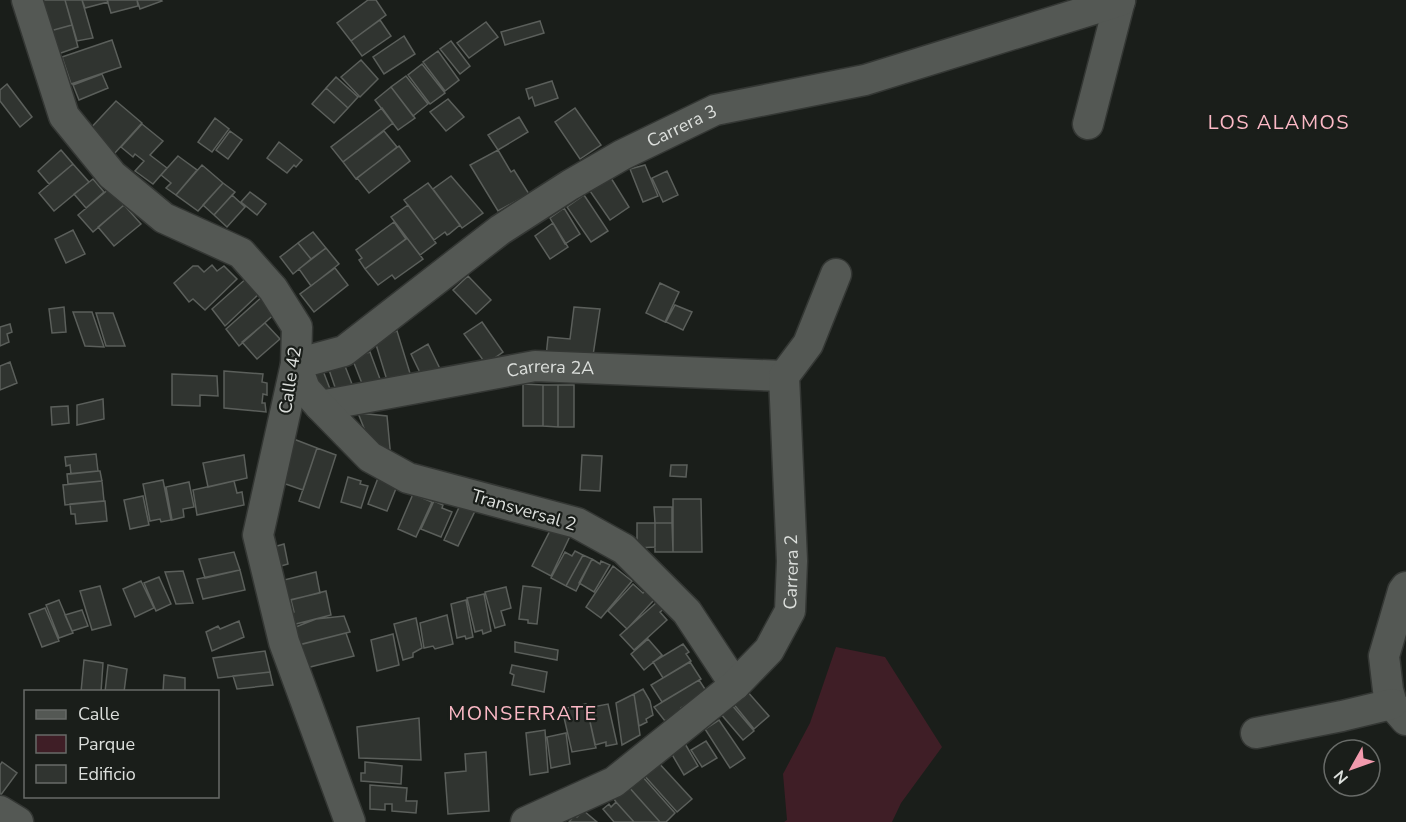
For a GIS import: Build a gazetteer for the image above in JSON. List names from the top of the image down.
{
  "streets": {
    "street": [
      "Carrera 3",
      "Carrera 2A",
      "Calle 42",
      "Transversal 2",
      "Carrera 2"
    ]
  },
  "crossings": [
    ["Carrera 3", "Calle 42"],
    ["Carrera 3", "Transversal 2"],
    ["Carrera 2A", "Transversal 2"],
    ["Carrera 2A", "Carrera 2"],
    ["Calle 42", "Transversal 2"],
    ["Transversal 2", "Carrera 2"]
  ],
  "districts": ["LOS ALAMOS", "MONSERRATE"],
  "legend": ["Calle", "Parque", "Edificio"],
  "north": "bottom left"
}
